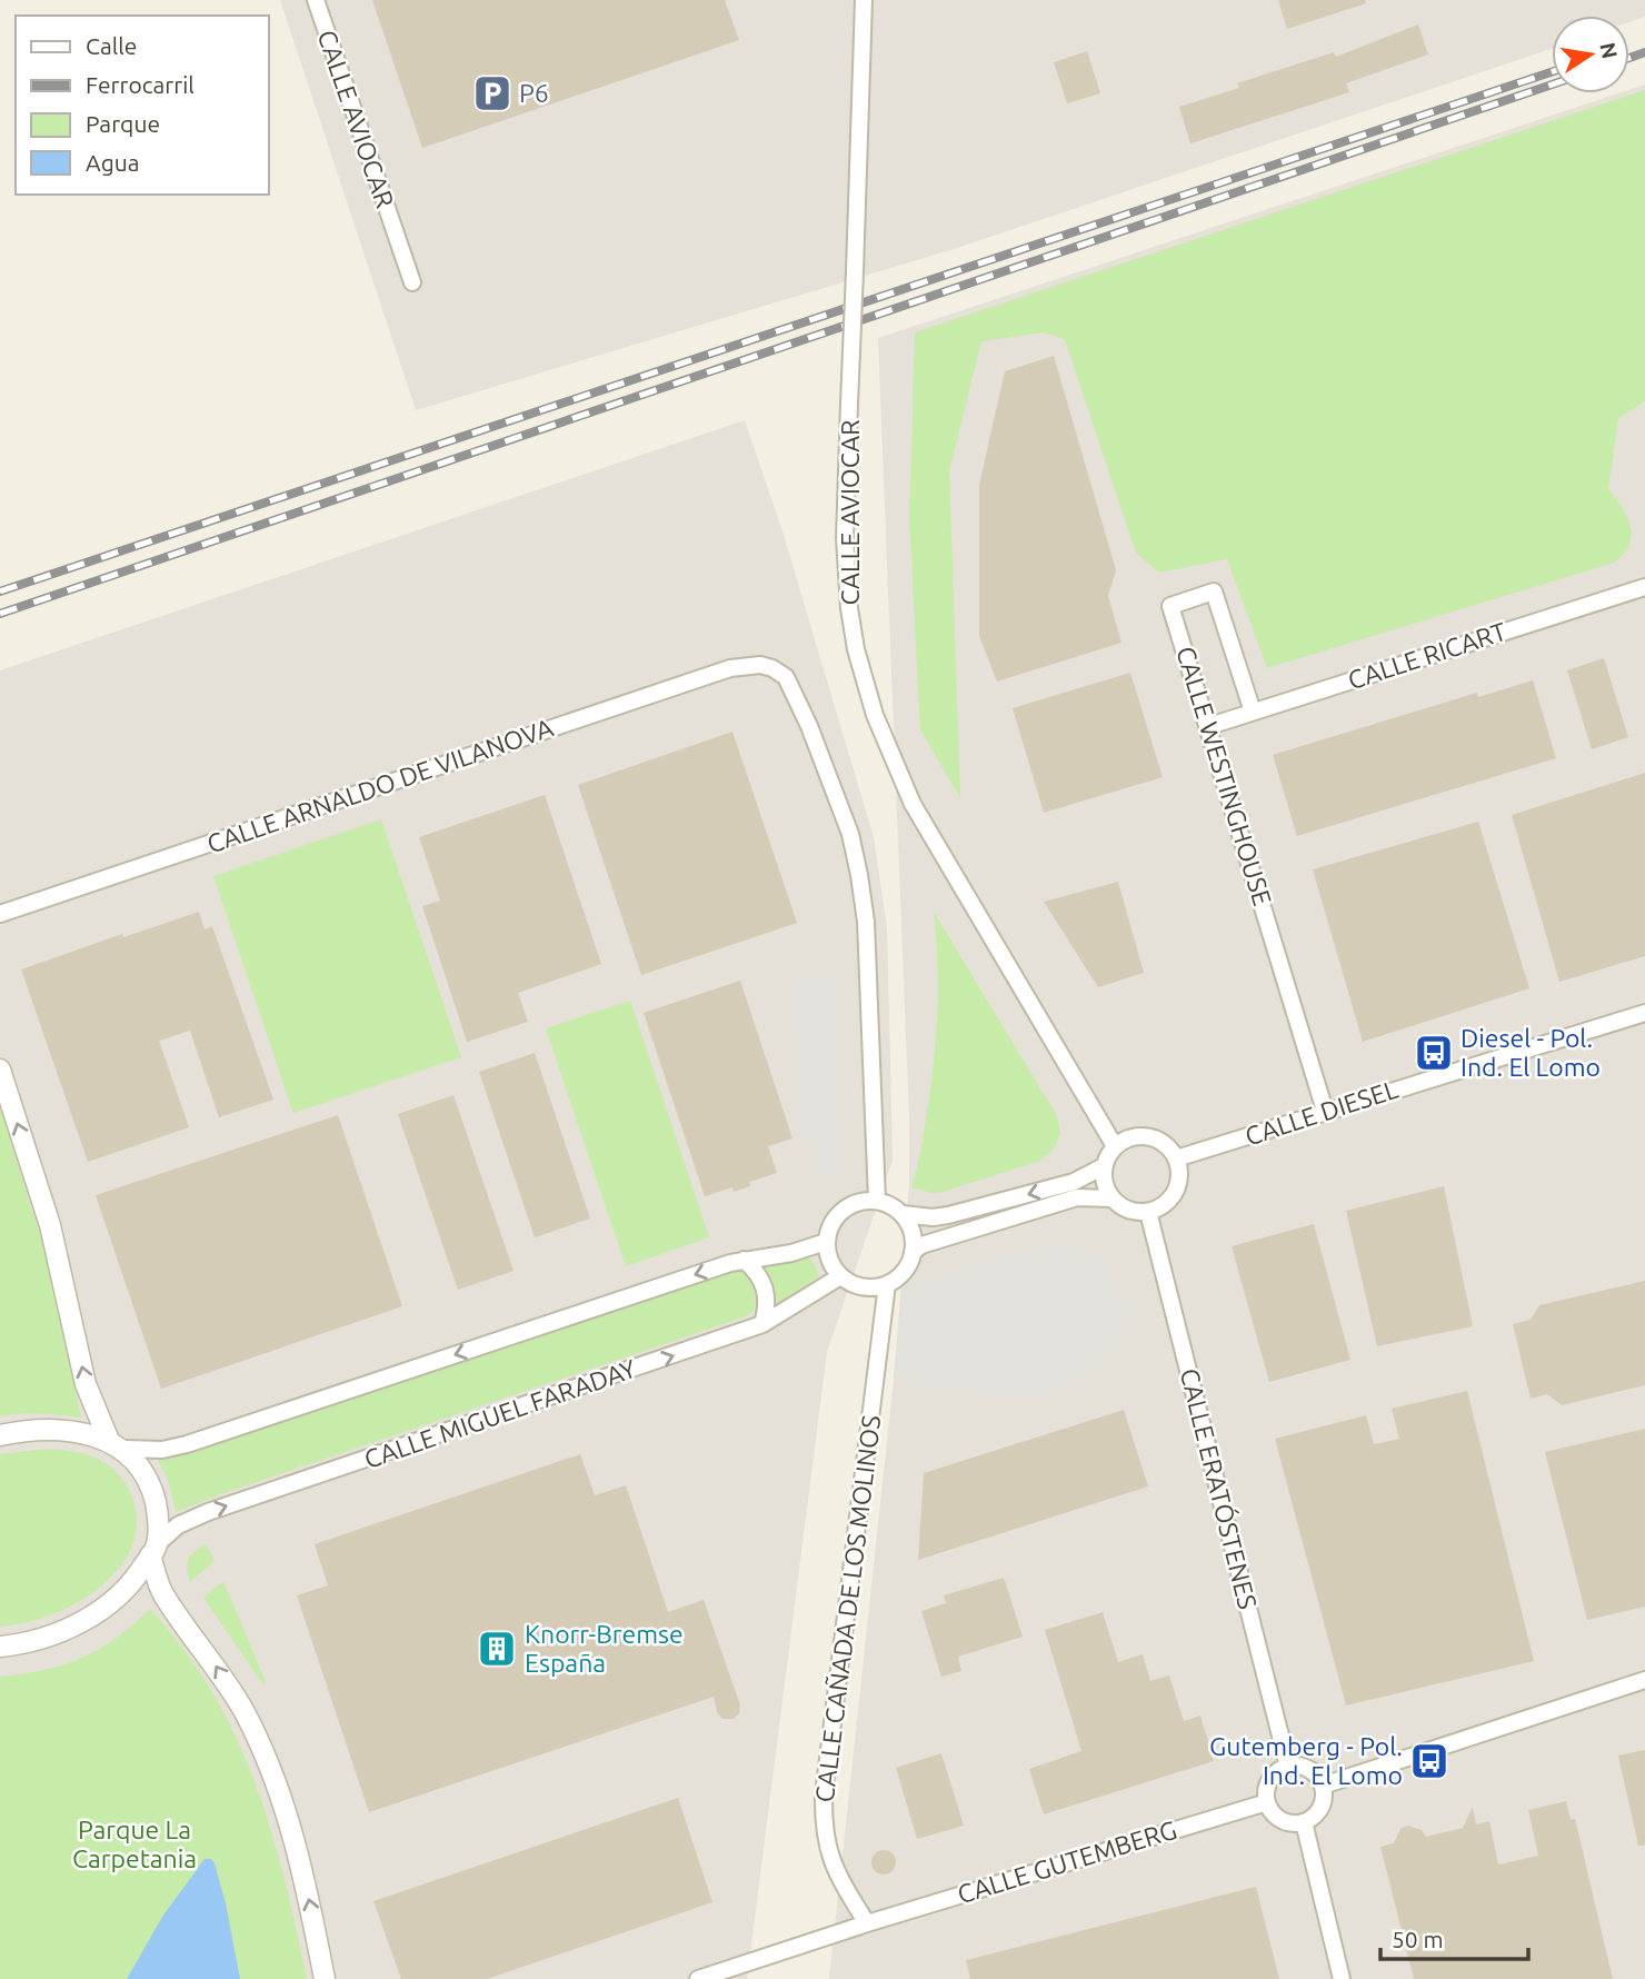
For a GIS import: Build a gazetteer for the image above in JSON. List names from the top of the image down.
{
  "streets": {
    "street": [
      "CALLE AVIOCAR",
      "CALLE RICART",
      "CALLE WESTINGHOUSE",
      "CALLE ARNALDO DE VILANOVA",
      "CALLE DIESEL",
      "CALLE MIGUEL FARADAY",
      "CALLE ERATÓSTENES",
      "CALLE CAÑADA DE LOS MOLINOS",
      "CALLE GUTEMBERG"
    ]
  },
  "crossings": [
    ["CALLE AVIOCAR", "CALLE DIESEL"],
    ["CALLE AVIOCAR", "CALLE ERATÓSTENES"],
    ["CALLE RICART", "CALLE WESTINGHOUSE"],
    ["CALLE WESTINGHOUSE", "CALLE DIESEL"],
    ["CALLE ARNALDO DE VILANOVA", "CALLE MIGUEL FARADAY"],
    ["CALLE ARNALDO DE VILANOVA", "CALLE CAÑADA DE LOS MOLINOS"],
    ["CALLE DIESEL", "CALLE ERATÓSTENES"],
    ["CALLE MIGUEL FARADAY", "CALLE CAÑADA DE LOS MOLINOS"],
    ["CALLE ERATÓSTENES", "CALLE GUTEMBERG"],
    ["CALLE CAÑADA DE LOS MOLINOS", "CALLE GUTEMBERG"]
  ],
  "parks": ["Parque La Carpetania"],
  "places": {
    "parking": ["P6"],
    "bus stop": ["Diesel - Pol. Ind. El Lomo", "Gutemberg - Pol. Ind. El Lomo"],
    "building": ["Knorr-Bremse España"]
  },
  "legend": [
    "Calle",
    "Ferrocarril",
    "Parque",
    "Agua"
  ],
  "scale_bar": "50 m",
  "north": "right"
}
